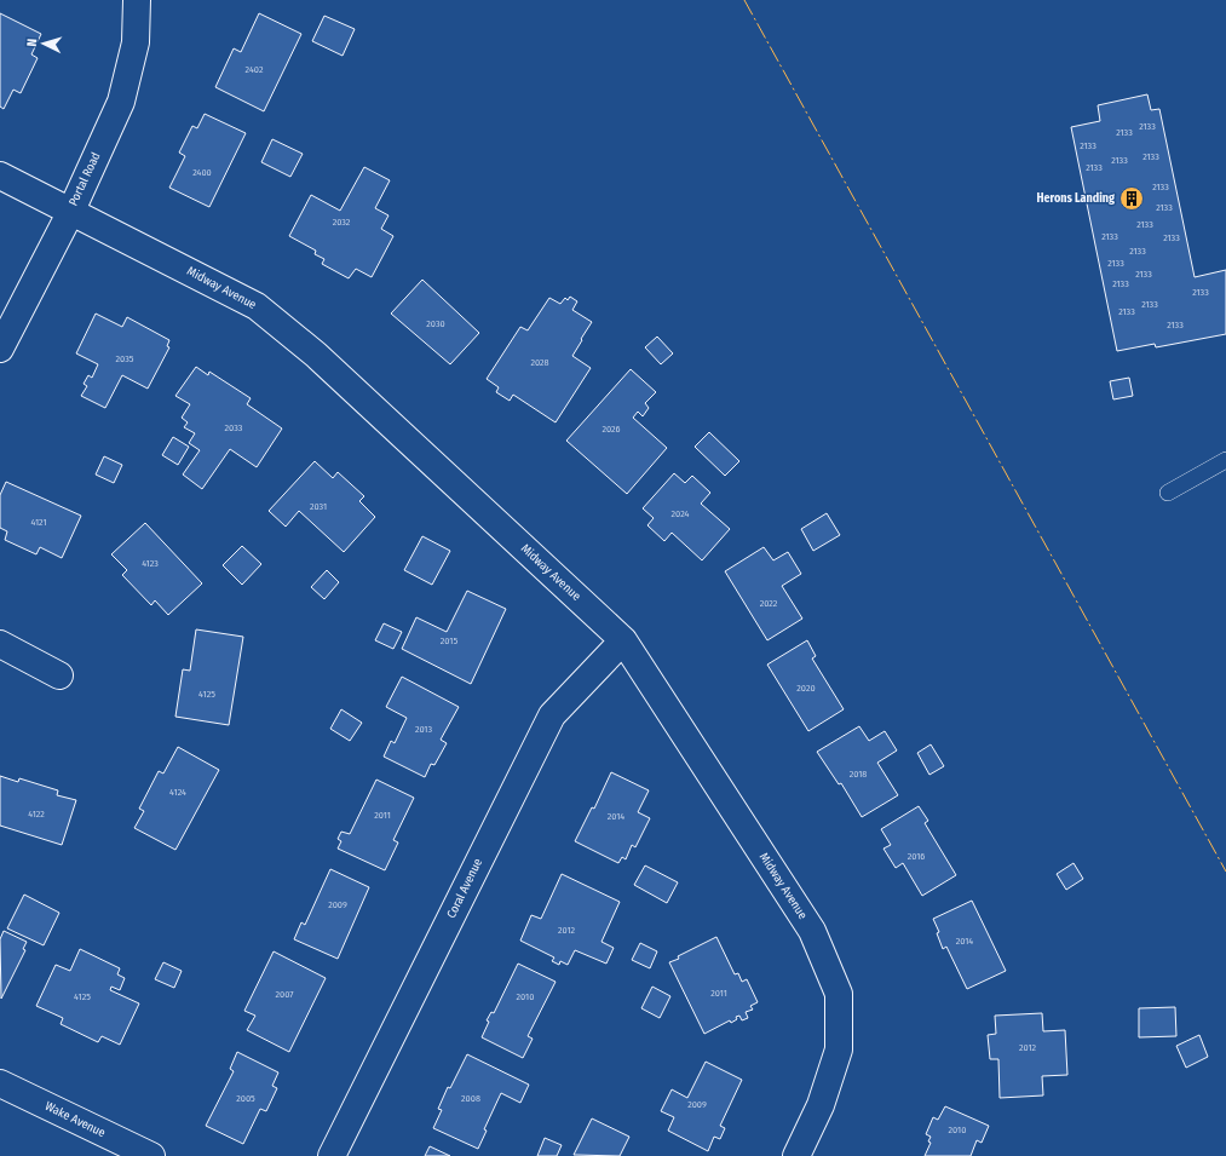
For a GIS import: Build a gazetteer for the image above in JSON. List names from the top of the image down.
{
  "streets": {
    "street": [
      "Portal Road",
      "Midway Avenue",
      "Coral Avenue",
      "Wake Avenue"
    ]
  },
  "crossings": [
    ["Portal Road", "Midway Avenue"],
    ["Midway Avenue", "Coral Avenue"]
  ],
  "places": {
    "building": ["Herons Landing"]
  },
  "house_numbers": [
    "2402",
    "2133",
    "2133",
    "2133",
    "2133",
    "2133",
    "2133",
    "2400",
    "2133",
    "2133",
    "2032",
    "2133",
    "2133",
    "2133",
    "2133",
    "2133",
    "2133",
    "2133",
    "2133",
    "2133",
    "2133",
    "2030",
    "2133",
    "2035",
    "2028",
    "2033",
    "2026",
    "2031",
    "2024",
    "4121",
    "4123",
    "2022",
    "2015",
    "2020",
    "4125",
    "2013",
    "2018",
    "4124",
    "4122",
    "2011",
    "2014",
    "2016",
    "2009",
    "2012",
    "2014",
    "2011",
    "2007",
    "4125",
    "2010",
    "2012",
    "2005",
    "2008",
    "2009",
    "2010"
  ],
  "north": "left"
}
